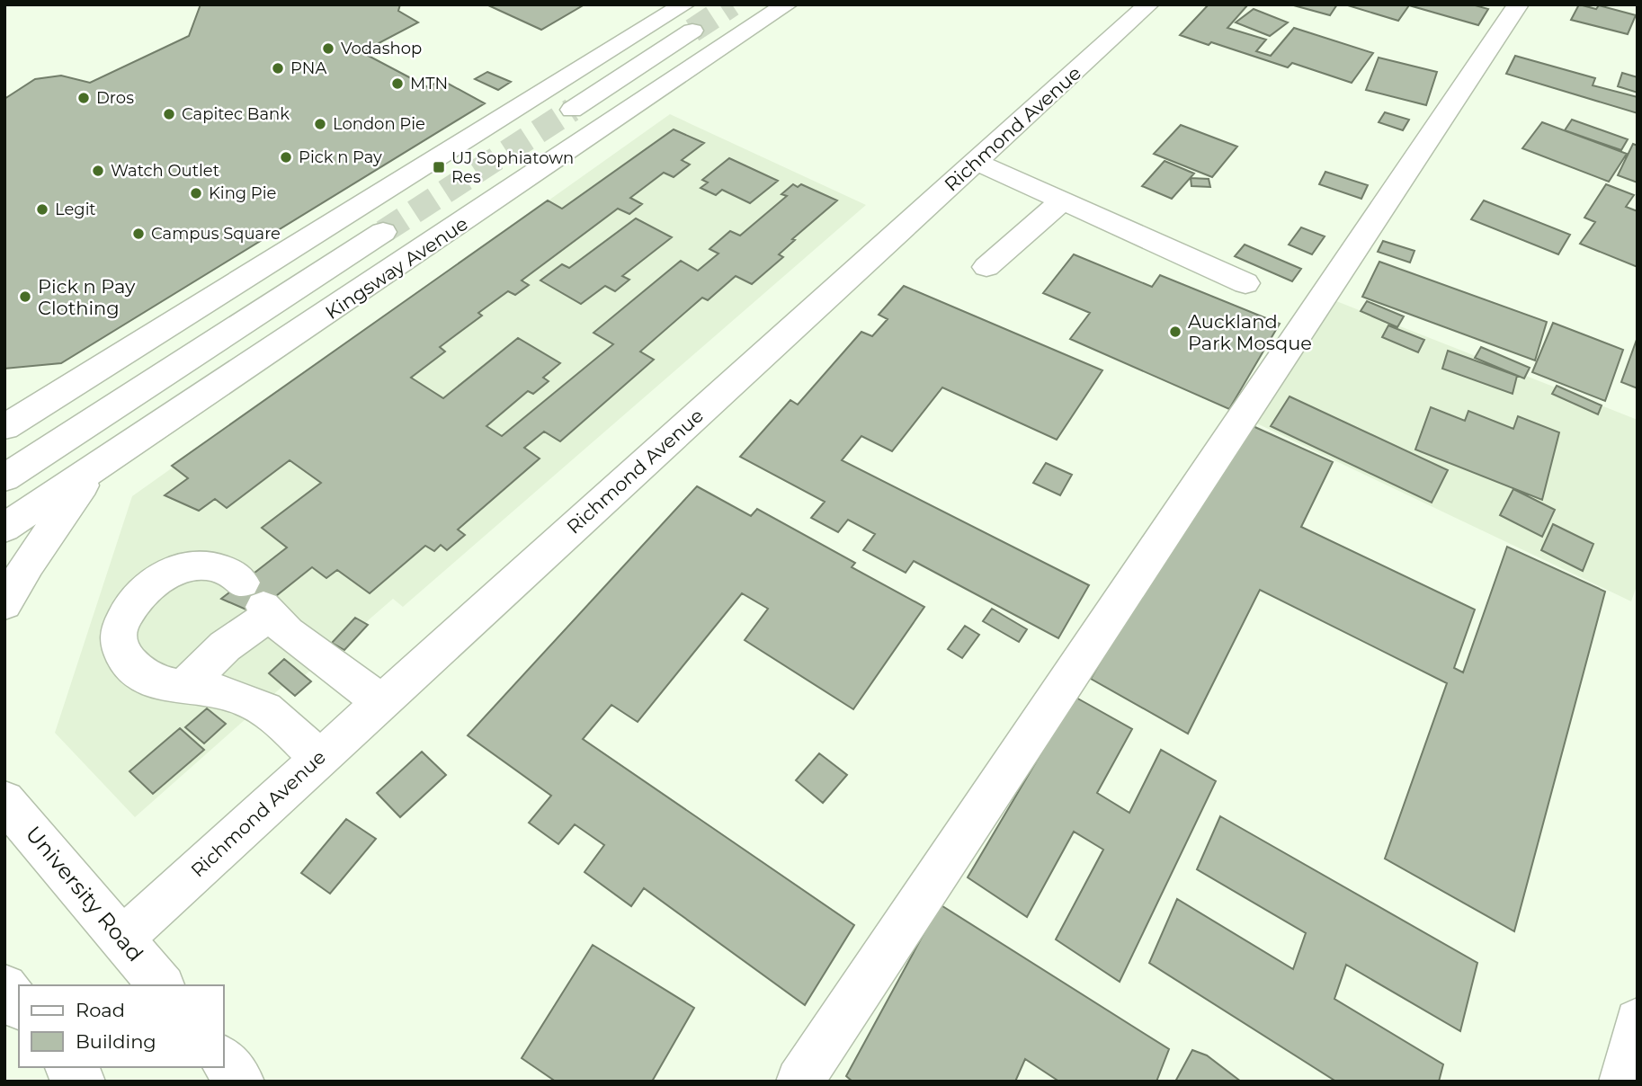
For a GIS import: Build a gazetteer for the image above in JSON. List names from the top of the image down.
{
  "streets": {
    "street": ["Richmond Avenue", "Kingsway Avenue", "University Road"]
  },
  "crossings": [
    ["Richmond Avenue", "University Road"]
  ],
  "places": {
    "other": [
      "Vodashop",
      "PNA",
      "MTN",
      "Dros",
      "Capitec Bank",
      "London Pie",
      "Pick n Pay",
      "Watch Outlet",
      "King Pie",
      "Legit",
      "Campus Square",
      "Pick n Pay Clothing",
      "Auckland Park Mosque"
    ],
    "transit": ["UJ Sophiatown Res"]
  },
  "legend": ["Road", "Building"]
}
